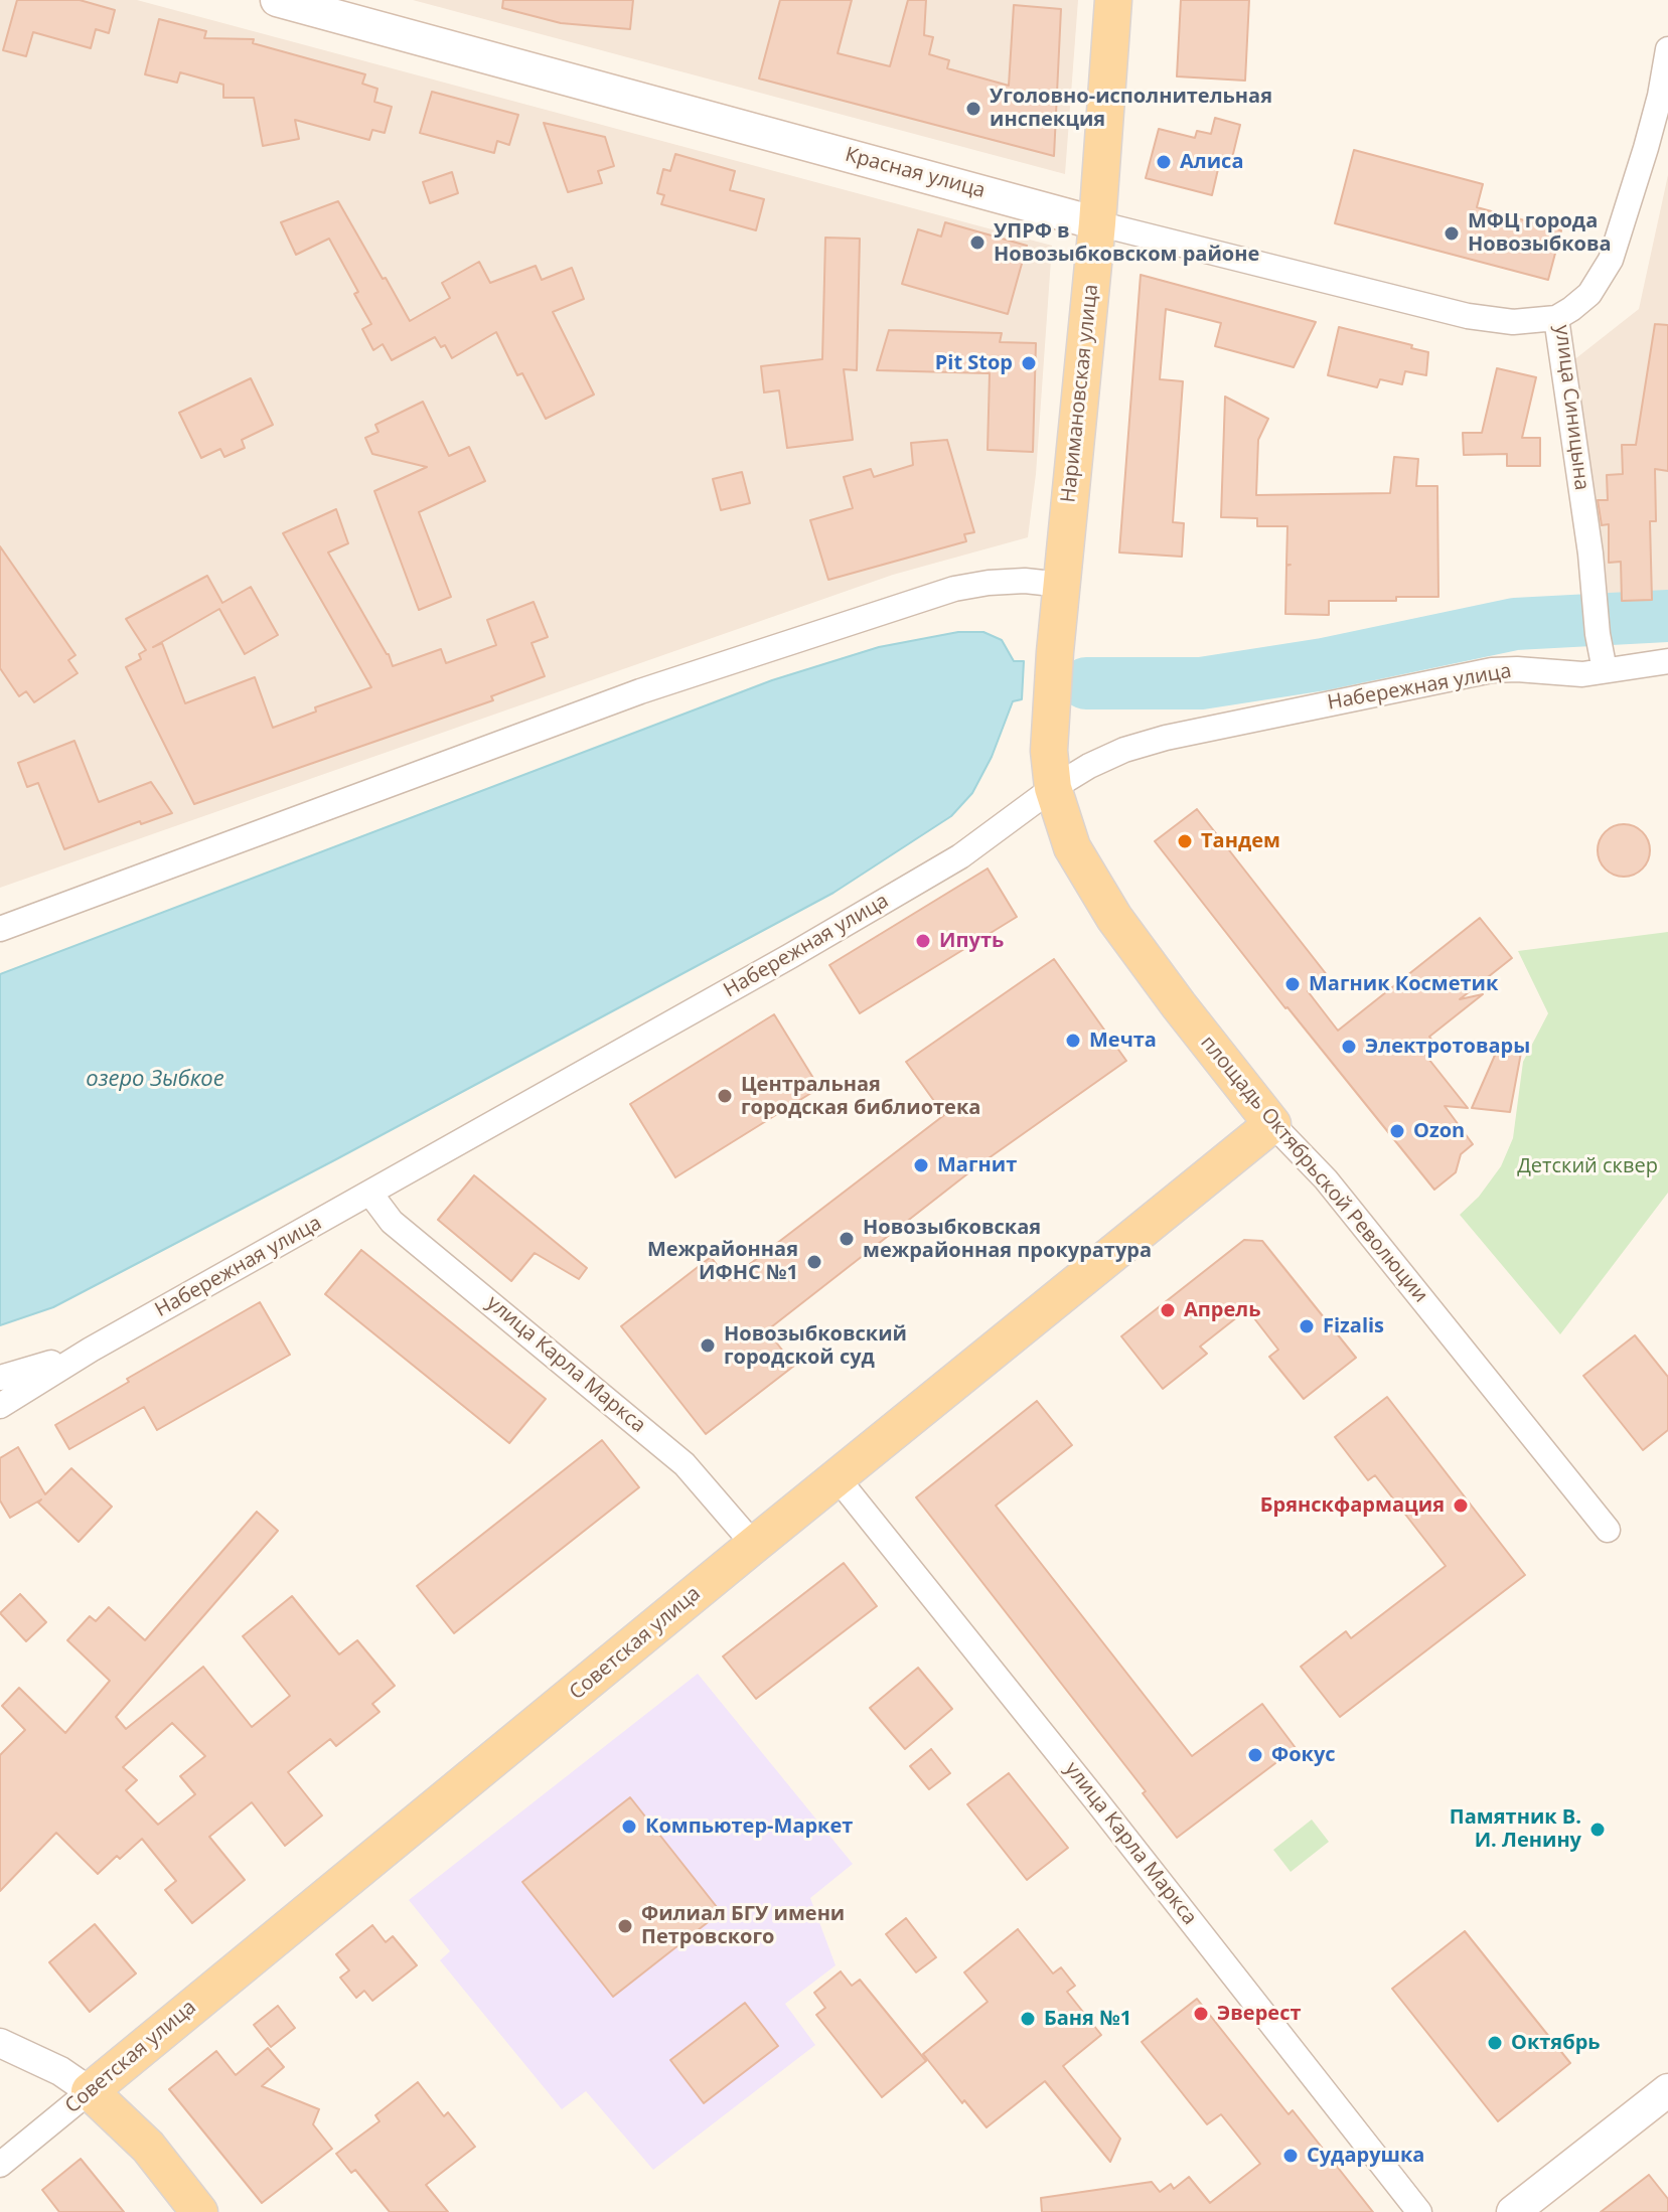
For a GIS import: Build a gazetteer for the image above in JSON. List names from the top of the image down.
{
  "streets": {
    "main road": [
      "Красная улица",
      "Наримановская улица",
      "площадь Октябрьской Революции",
      "Советская улица"
    ],
    "street": ["улица Синицына", "Набережная улица", "улица Карла Маркса"]
  },
  "crossings": [
    ["Красная улица", "Наримановская улица"],
    ["Красная улица", "улица Синицына"],
    ["Наримановская улица", "Набережная улица"],
    ["Наримановская улица", "площадь Октябрьской Революции"],
    ["улица Синицына", "Набережная улица"],
    ["Набережная улица", "площадь Октябрьской Революции"],
    ["Набережная улица", "улица Карла Маркса"],
    ["площадь Октябрьской Революции", "Советская улица"],
    ["улица Карла Маркса", "Советская улица"]
  ],
  "water": ["озеро Зыбкое"],
  "parks": ["Детский сквер"],
  "places": [
    "Уголовно-исполнительная инспекция",
    "Алиса",
    "МФЦ города Новозыбкова",
    "УПРФ в Новозыбковском районе",
    "Pit Stop",
    "Тандем",
    "Ипуть",
    "Магник Косметик",
    "Мечта",
    "Электротовары",
    "Центральная городская библиотека",
    "Ozon",
    "Магнит",
    "Новозыбковская межрайонная прокуратура",
    "Межрайонная ИФНС №1",
    "Апрель",
    "Fizalis",
    "Новозыбковский городской суд",
    "Брянскфармация",
    "Фокус",
    "Компьютер-Маркет",
    "Памятник В. И. Ленину",
    "Филиал БГУ имени Петровского",
    "Эверест",
    "Баня №1",
    "Октябрь",
    "Сударушка"
  ]
}
